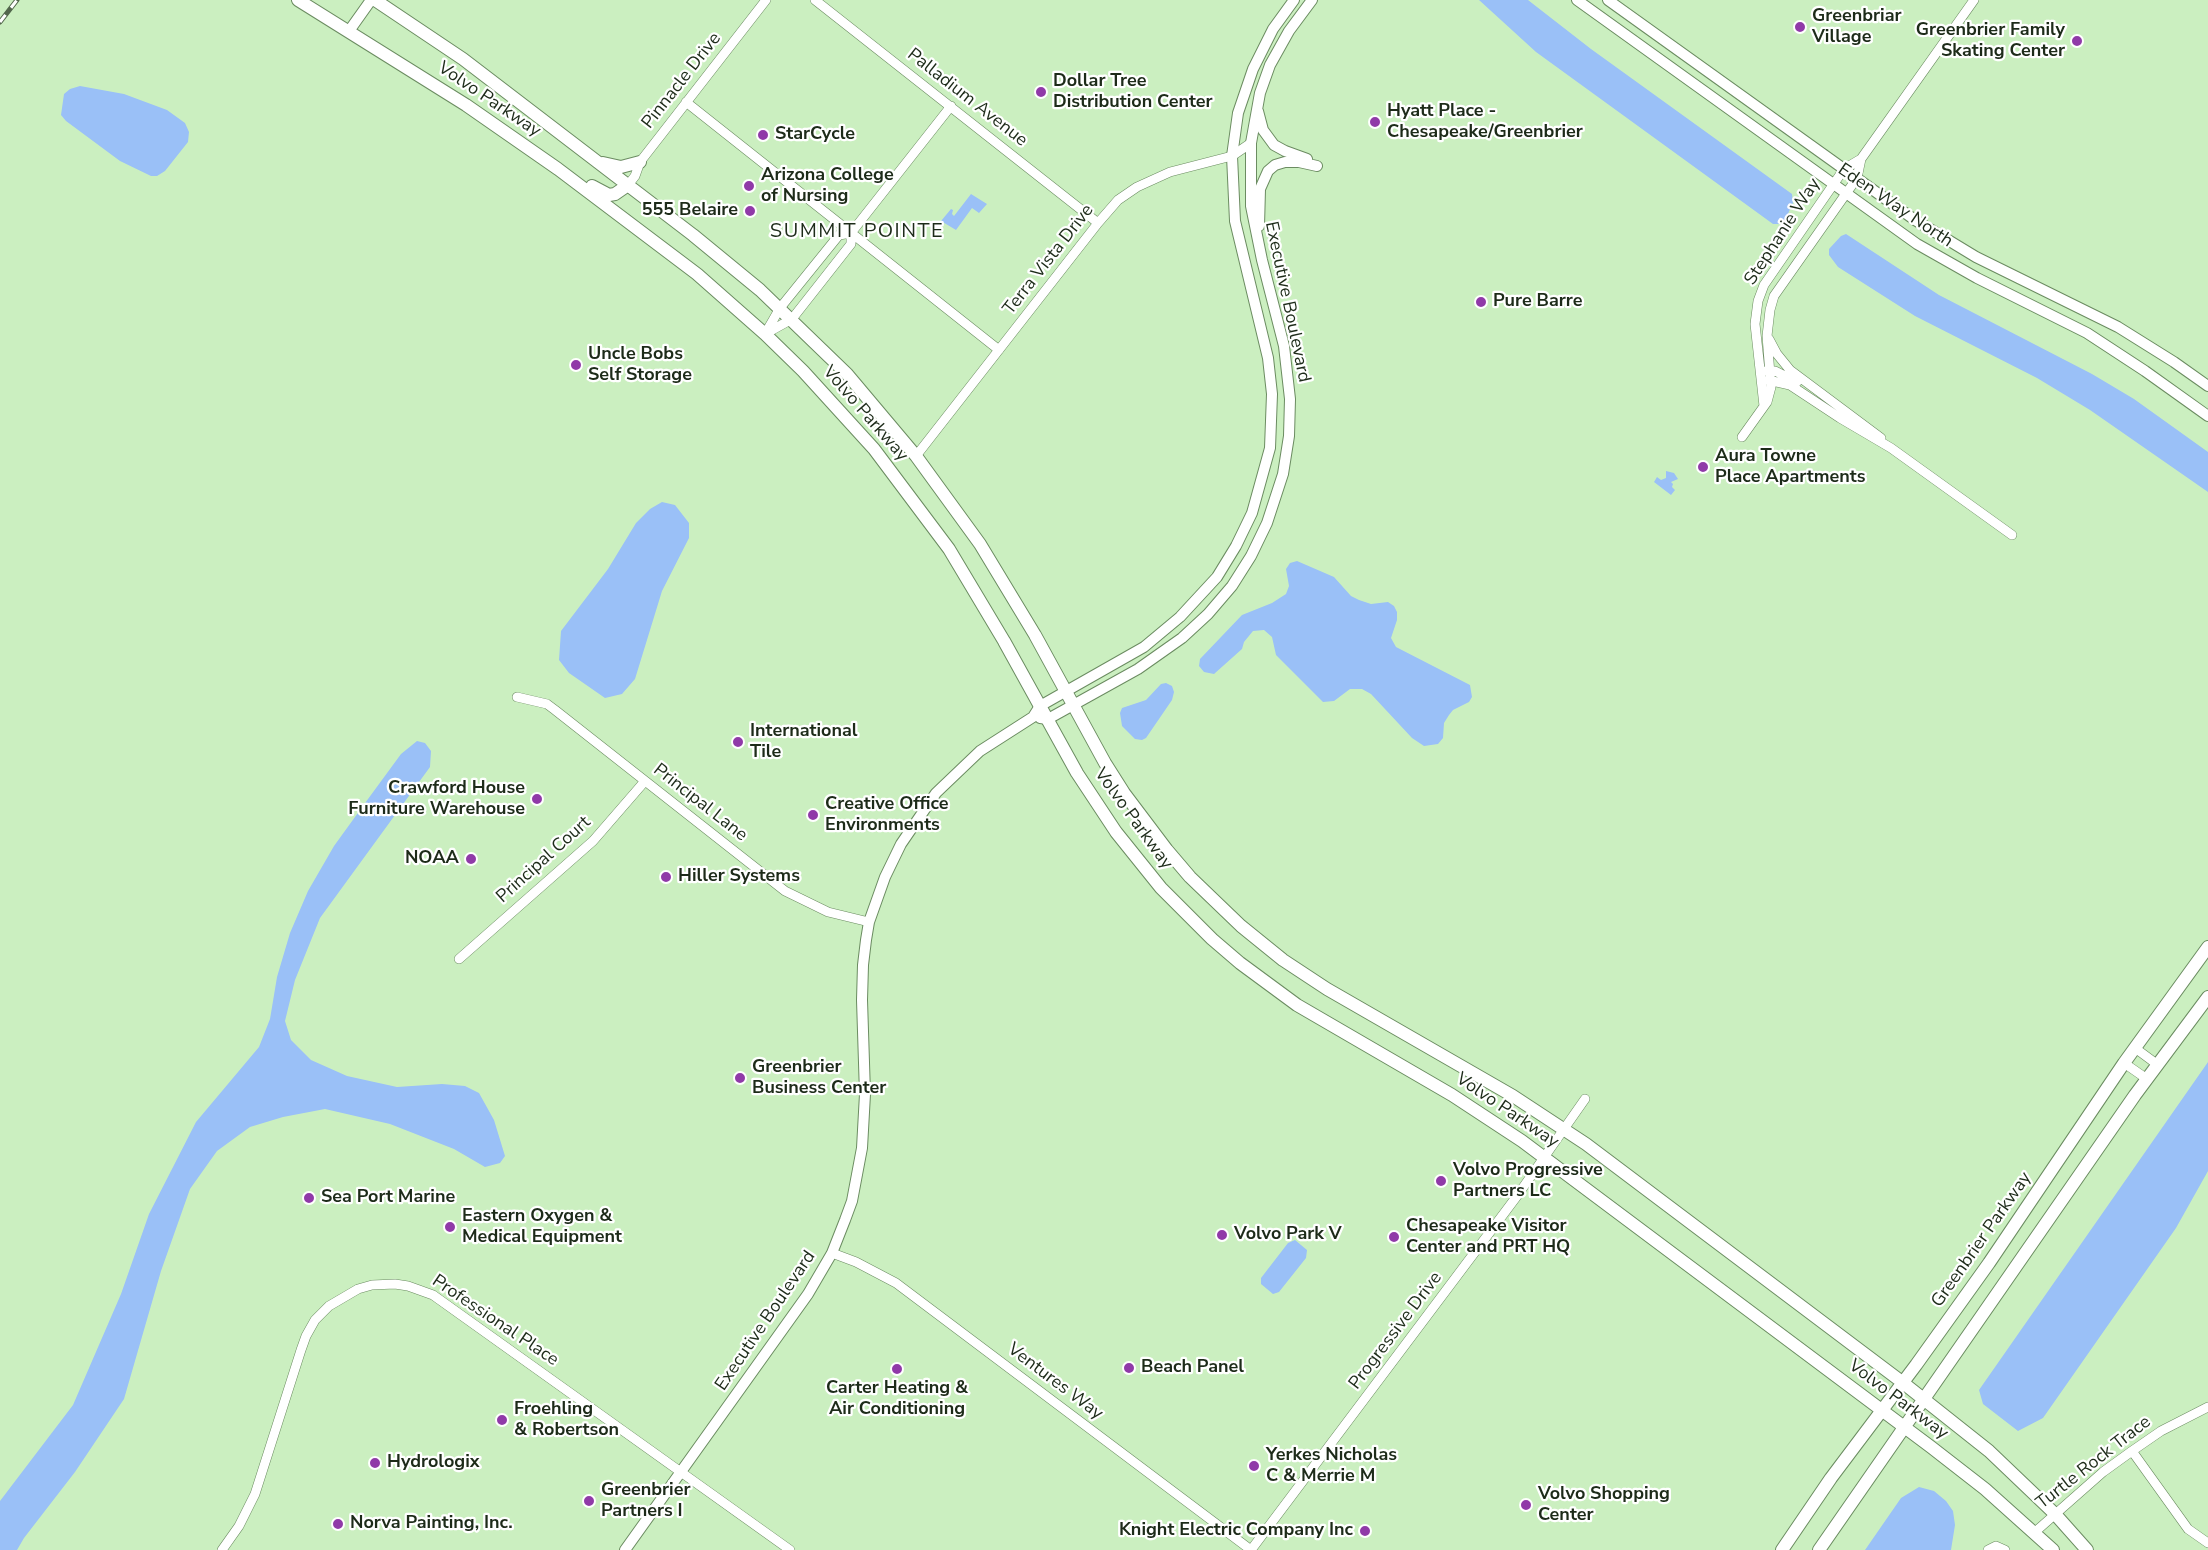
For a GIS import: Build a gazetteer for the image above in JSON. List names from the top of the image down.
{
  "streets": {
    "main road": ["Volvo Parkway", "Greenbrier Parkway"],
    "street": [
      "Pinnacle Drive",
      "Palladium Avenue",
      "Eden Way North",
      "Stephanie Way",
      "Terra Vista Drive",
      "Executive Boulevard",
      "Principal Lane",
      "Principal Court",
      "Professional Place",
      "Progressive Drive",
      "Ventures Way",
      "Turtle Rock Trace"
    ]
  },
  "crossings": [
    ["Pinnacle Drive", "Volvo Parkway"],
    ["Palladium Avenue", "Terra Vista Drive"],
    ["Volvo Parkway", "Terra Vista Drive"],
    ["Volvo Parkway", "Executive Boulevard"],
    ["Volvo Parkway", "Greenbrier Parkway"],
    ["Volvo Parkway", "Progressive Drive"],
    ["Volvo Parkway", "Turtle Rock Trace"],
    ["Eden Way North", "Stephanie Way"],
    ["Terra Vista Drive", "Executive Boulevard"],
    ["Executive Boulevard", "Principal Lane"],
    ["Executive Boulevard", "Professional Place"],
    ["Executive Boulevard", "Ventures Way"],
    ["Principal Lane", "Principal Court"],
    ["Progressive Drive", "Ventures Way"]
  ],
  "districts": ["SUMMIT POINTE"],
  "places": [
    "Greenbriar Village",
    "Greenbrier Family Skating Center",
    "Dollar Tree Distribution Center",
    "Hyatt Place - Chesapeake/Greenbrier",
    "StarCycle",
    "Arizona College of Nursing",
    "555 Belaire",
    "Pure Barre",
    "Uncle Bobs Self Storage",
    "Aura Towne Place Apartments",
    "International Tile",
    "Crawford House Furniture Warehouse",
    "Creative Office Environments",
    "NOAA",
    "Hiller Systems",
    "Greenbrier Business Center",
    "Volvo Progressive Partners LC",
    "Sea Port Marine",
    "Eastern Oxygen & Medical Equipment",
    "Volvo Park V",
    "Chesapeake Visitor Center and PRT HQ",
    "Beach Panel",
    "Carter Heating & Air Conditioning",
    "Froehling & Robertson",
    "Hydrologix",
    "Yerkes Nicholas C & Merrie M",
    "Greenbrier Partners I",
    "Volvo Shopping Center",
    "Norva Painting, Inc.",
    "Knight Electric Company Inc"
  ]
}
